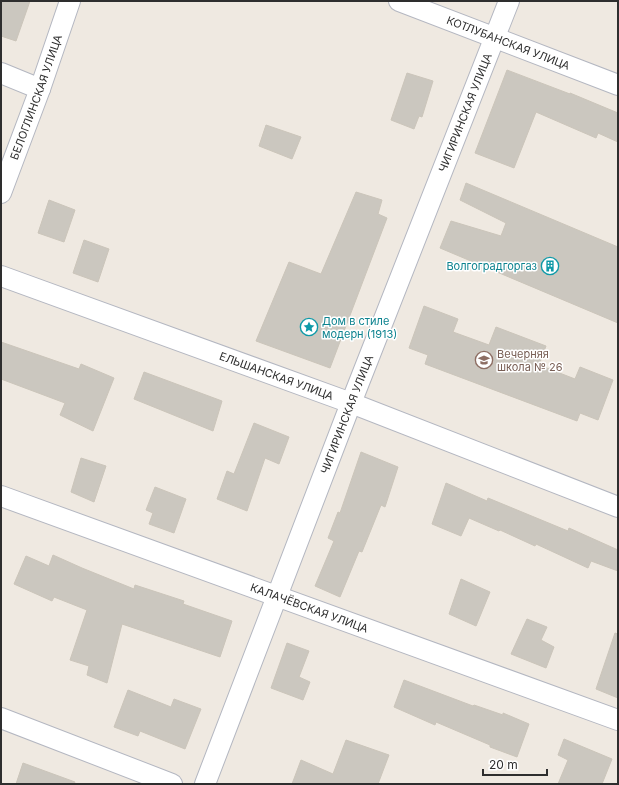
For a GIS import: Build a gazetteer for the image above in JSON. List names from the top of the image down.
{
  "streets": {
    "street": [
      "КОТЛУБАНСКАЯ УЛИЦА",
      "БЕЛОГЛИНСКАЯ УЛИЦА",
      "ЧИГИРИНСКАЯ УЛИЦА",
      "ЕЛЬШАНСКАЯ УЛИЦА",
      "КАЛАЧЁВСКАЯ УЛИЦА"
    ]
  },
  "crossings": [
    ["КОТЛУБАНСКАЯ УЛИЦА", "ЧИГИРИНСКАЯ УЛИЦА"],
    ["ЧИГИРИНСКАЯ УЛИЦА", "ЕЛЬШАНСКАЯ УЛИЦА"],
    ["ЧИГИРИНСКАЯ УЛИЦА", "КАЛАЧЁВСКАЯ УЛИЦА"]
  ],
  "places": {
    "building": ["Волгоградгоргаз"],
    "place": ["Дом в стиле модерн (1913)"],
    "school or university": ["Вечерняя школа № 26"]
  },
  "scale_bar": "20 m"
}
